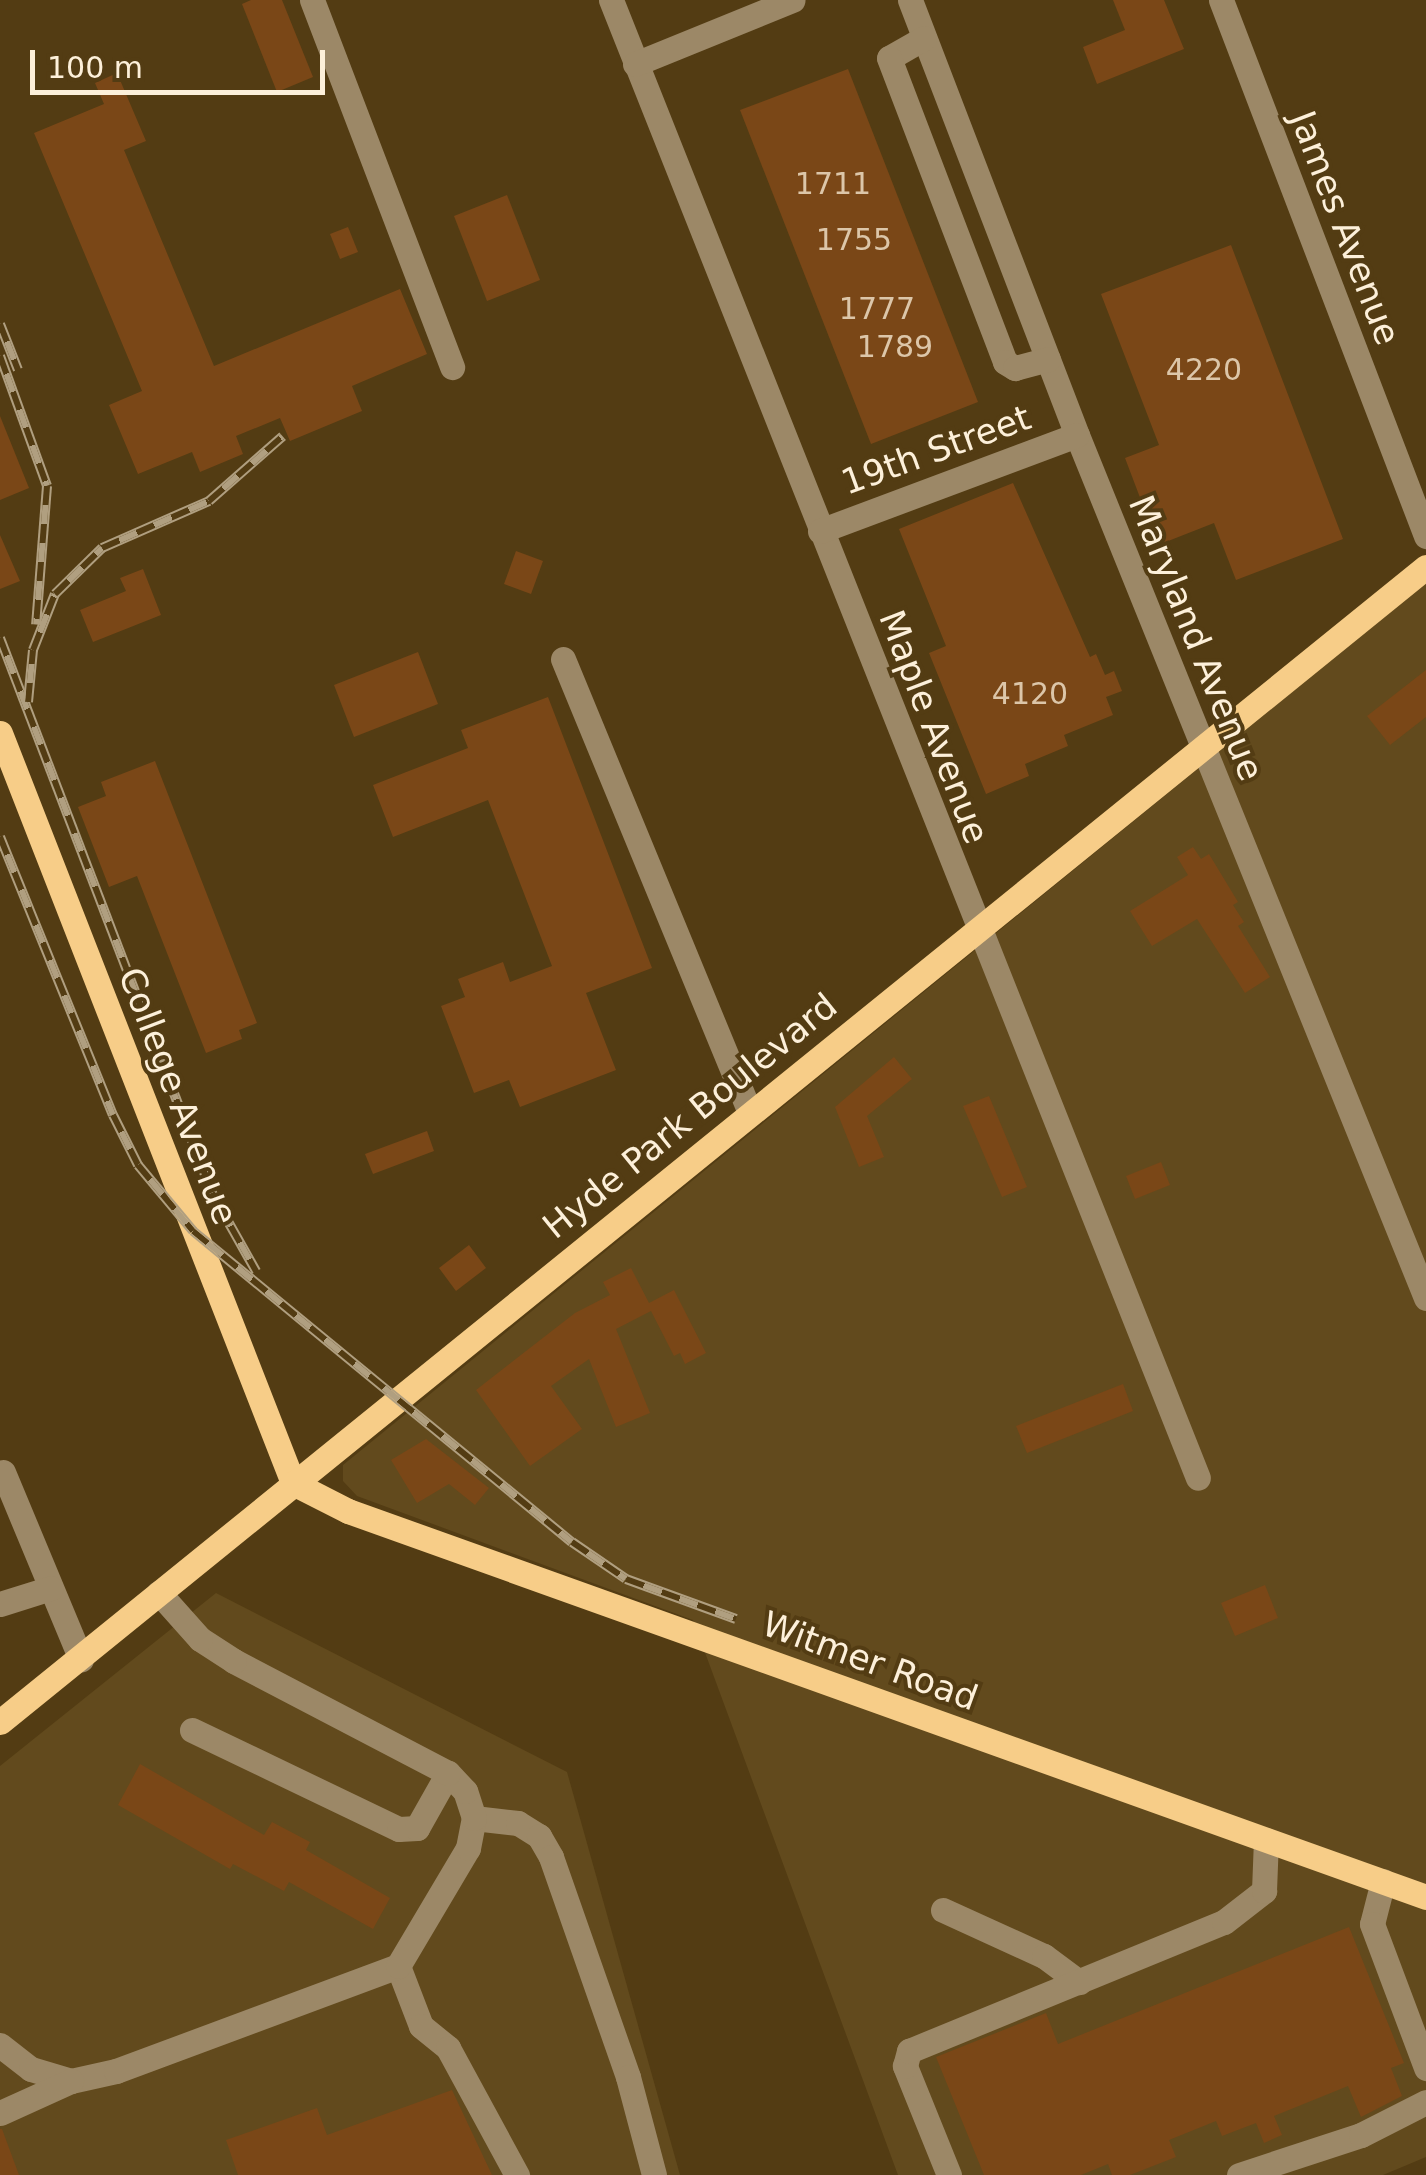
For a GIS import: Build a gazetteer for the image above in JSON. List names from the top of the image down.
{
  "streets": {
    "main road": ["College Avenue", "Hyde Park Boulevard", "Witmer Road"],
    "street": [
      "James Avenue",
      "19th Street",
      "Maryland Avenue",
      "Maple Avenue"
    ]
  },
  "crossings": [
    ["19th Street", "Maryland Avenue"],
    ["19th Street", "Maple Avenue"],
    ["Maryland Avenue", "Hyde Park Boulevard"],
    ["Maple Avenue", "Hyde Park Boulevard"],
    ["College Avenue", "Hyde Park Boulevard"],
    ["College Avenue", "Witmer Road"],
    ["Hyde Park Boulevard", "Witmer Road"]
  ],
  "house_numbers": [
    "1711",
    "1755",
    "1777",
    "1789",
    "4220",
    "4120"
  ],
  "scale_bar": "100 m"
}
